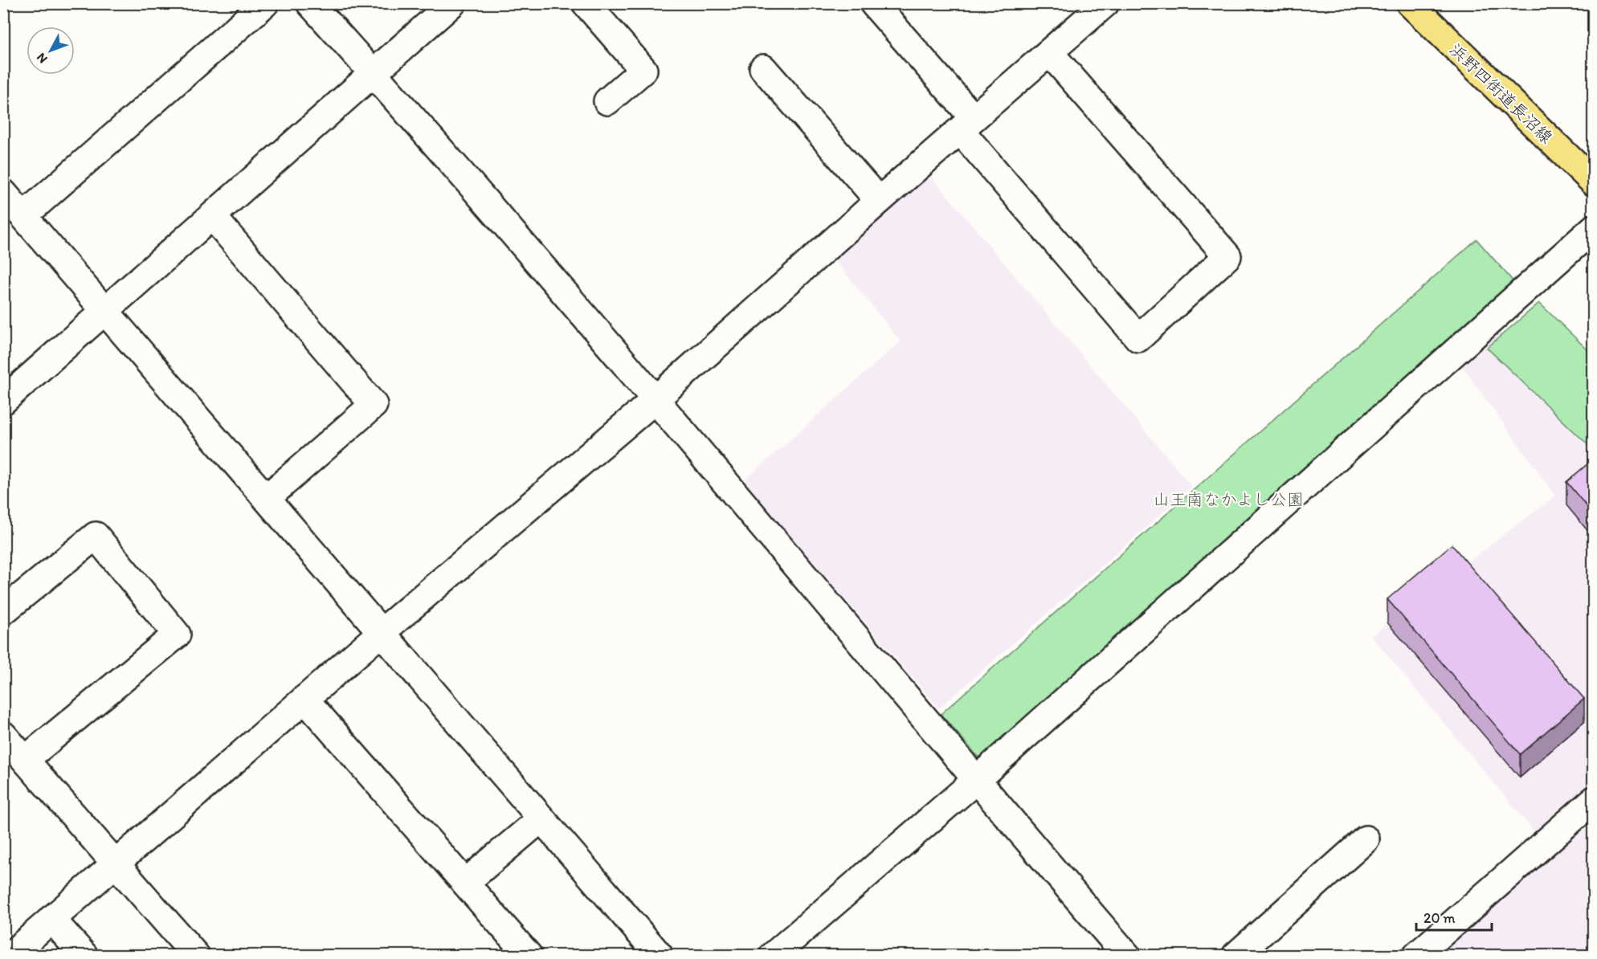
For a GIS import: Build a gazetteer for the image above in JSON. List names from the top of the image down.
{
  "streets": {
    "main road": ["浜野四街道長沼線"]
  },
  "parks": ["山王南なかよし公園"],
  "scale_bar": "20 m",
  "north": "bottom left"
}
